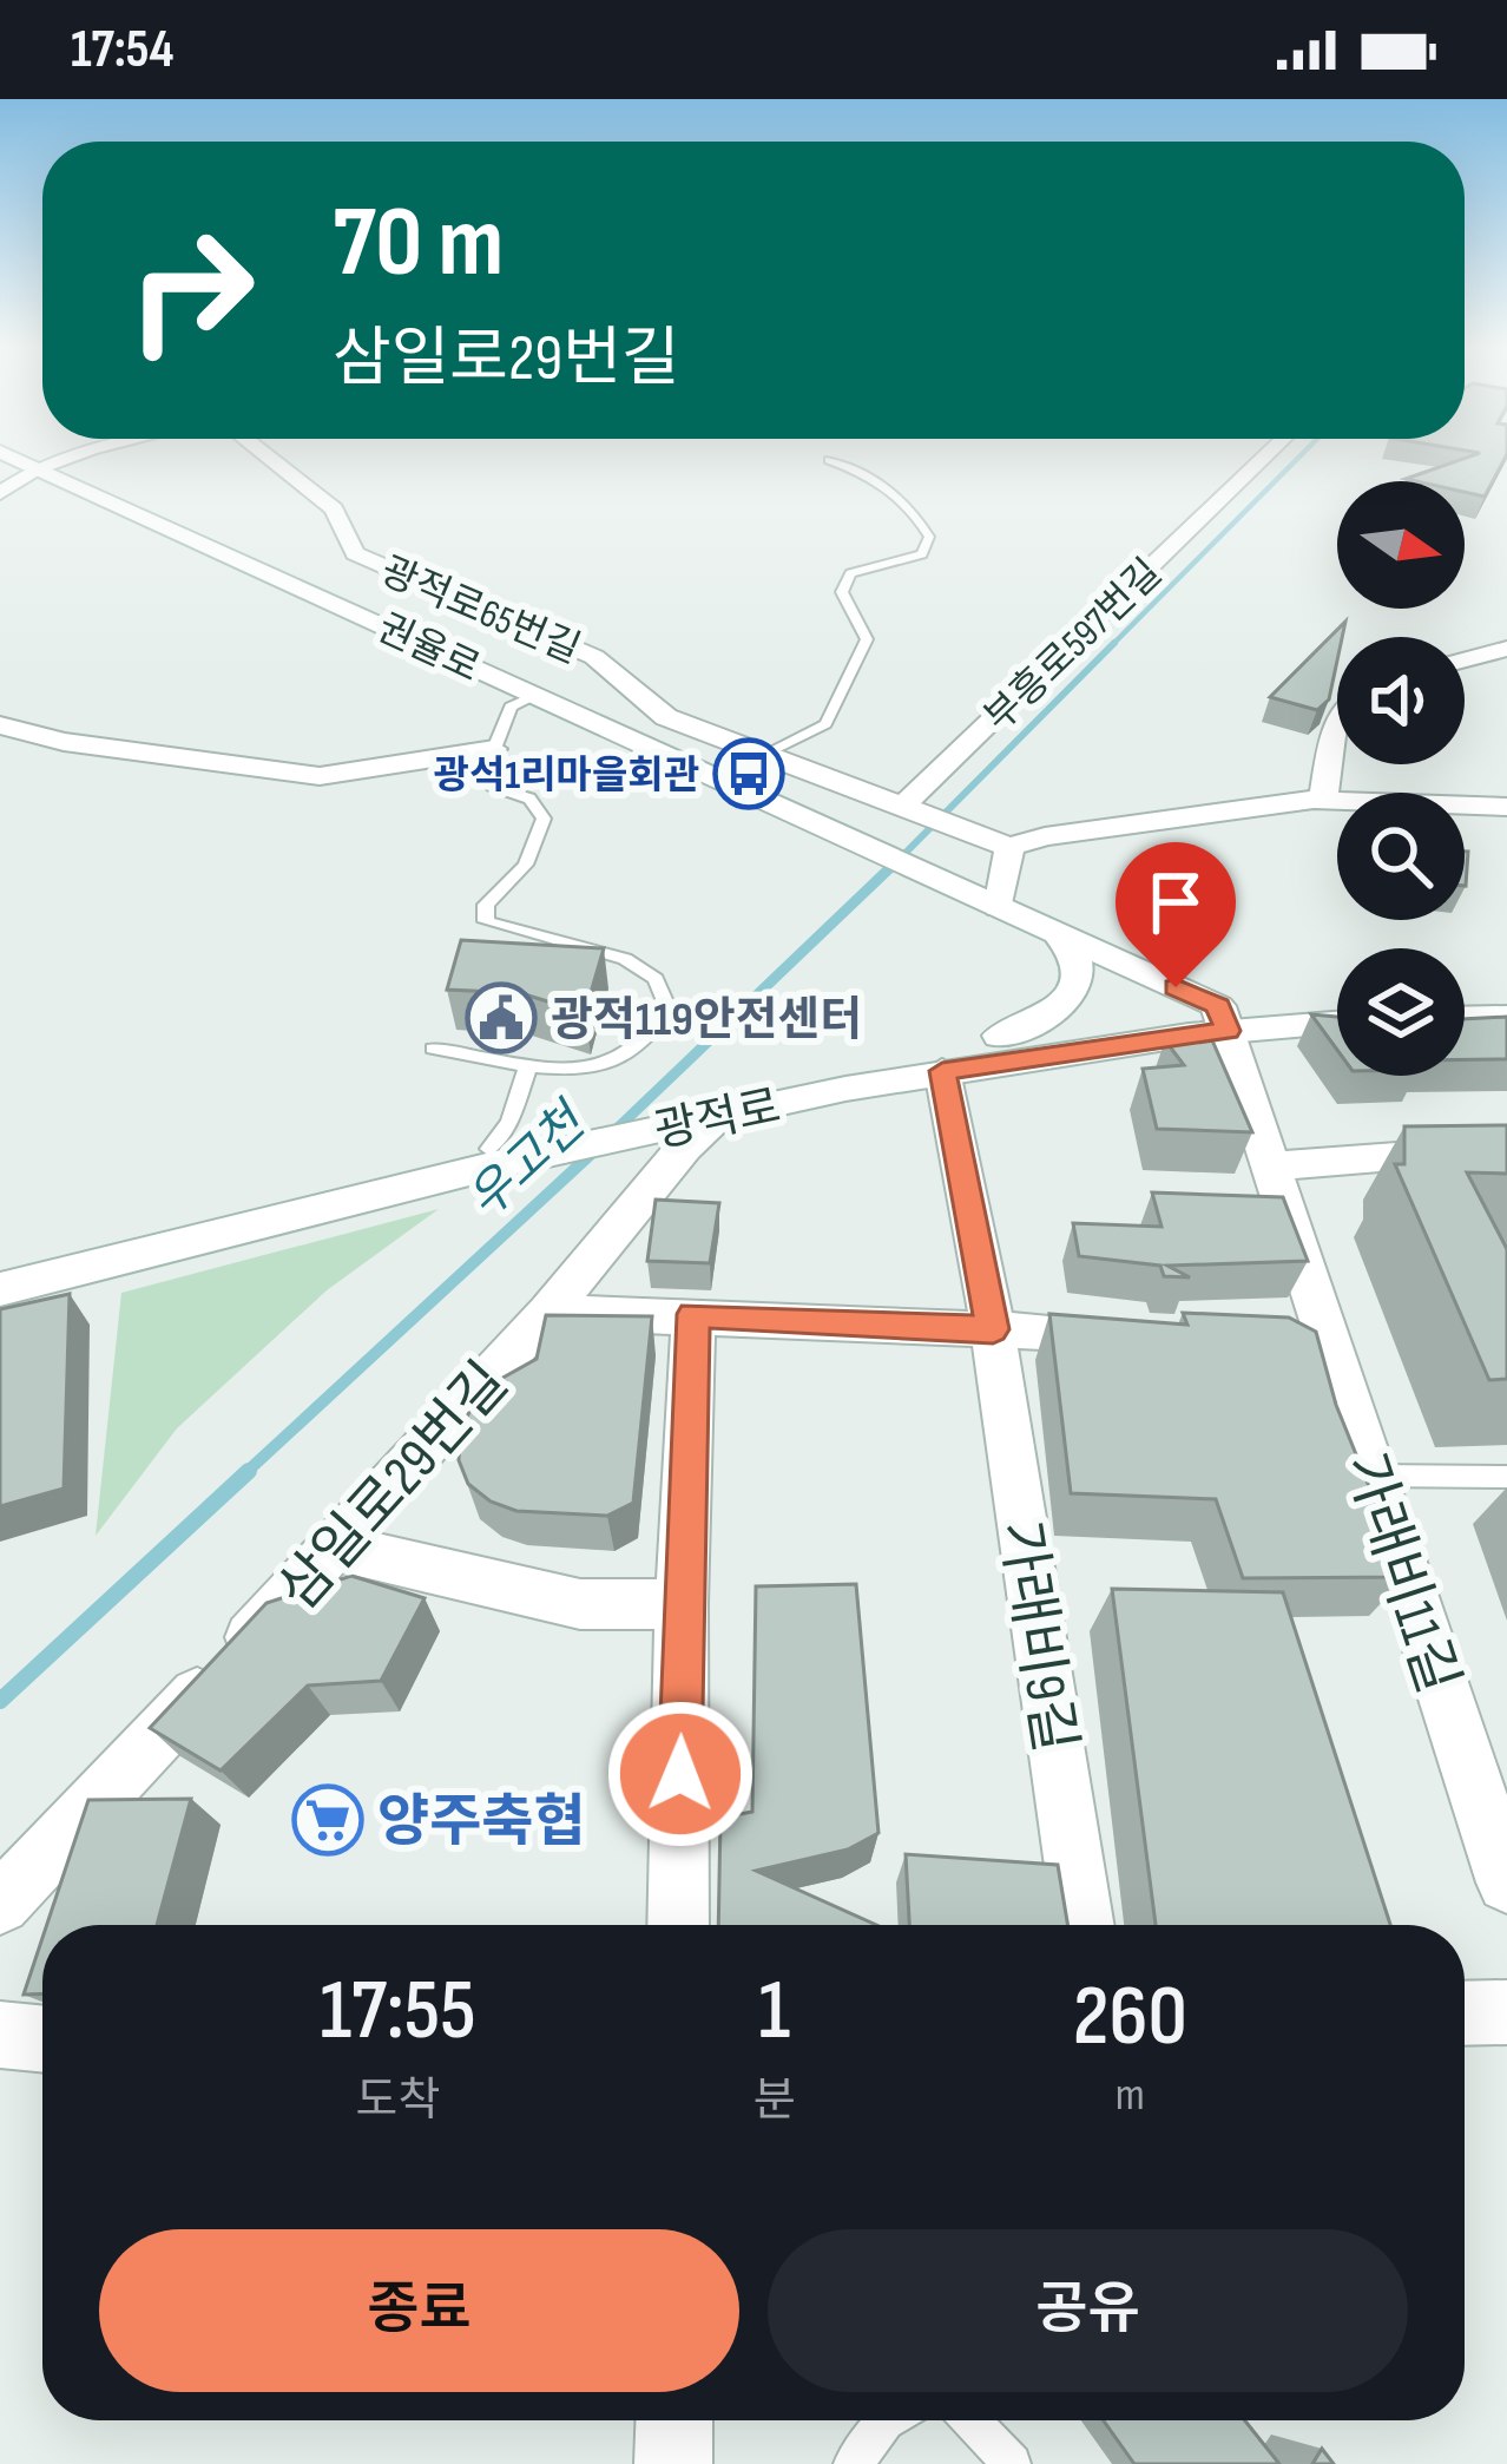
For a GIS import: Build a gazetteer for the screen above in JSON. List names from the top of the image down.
{
  "streets": {
    "street": [
      "광적로65번길",
      "부흥로597번길",
      "권율로",
      "광적로",
      "삼일로29번길",
      "가래비11길",
      "가래비9길"
    ]
  },
  "crossings": [
    ["광적로65번길", "부흥로597번길"],
    ["광적로", "삼일로29번길"]
  ],
  "water": ["우고천"],
  "places": {
    "bus stop": ["광석1리마을회관"],
    "public building": ["광적119안전센터"],
    "supermarket": ["양주축협"]
  },
  "north": "right",
  "page": {
    "status": "17:54",
    "turn": ["70 m", "삼일로29번길"],
    "eta": [
      "17:55",
      "도착",
      "1",
      "분",
      "260",
      "m"
    ],
    "buttons": ["종료", "공유"]
  }
}
